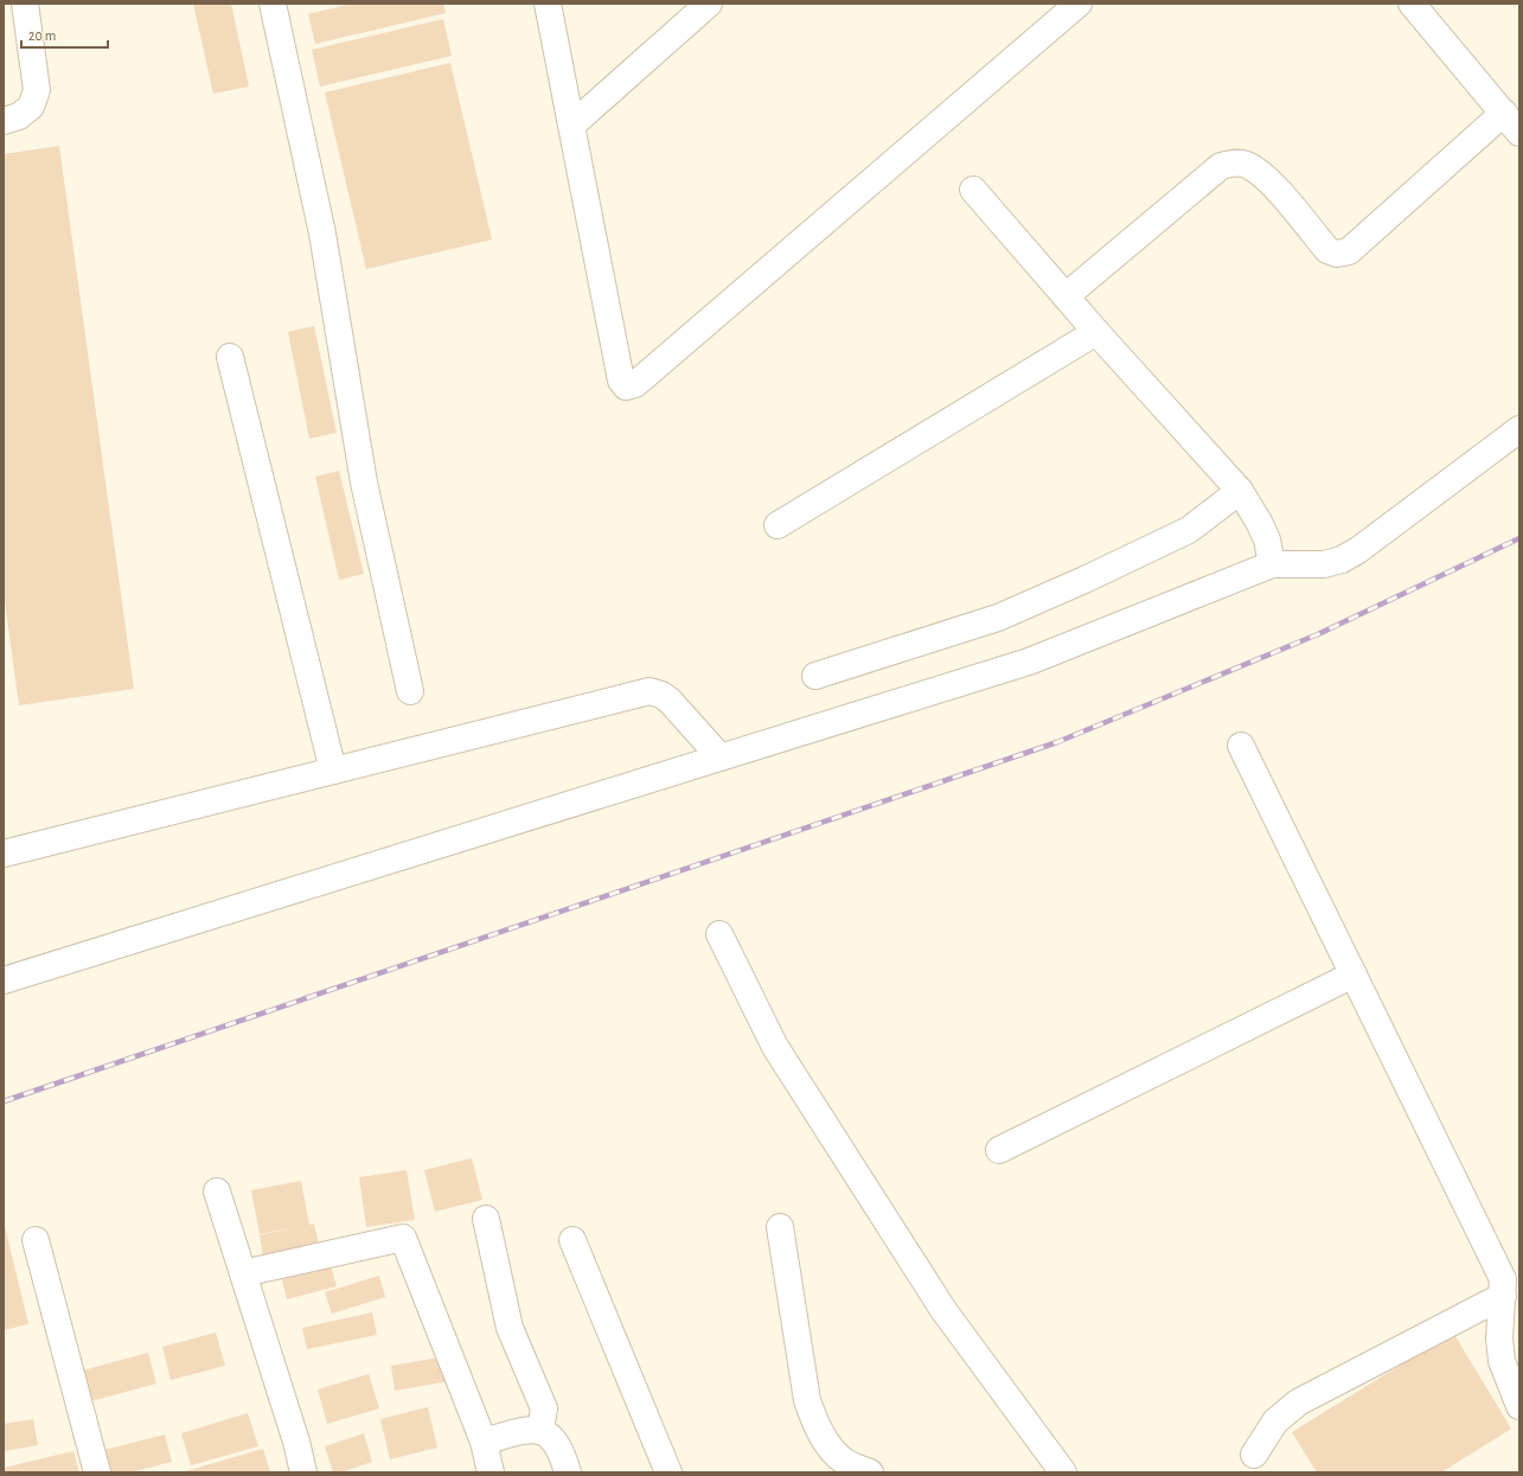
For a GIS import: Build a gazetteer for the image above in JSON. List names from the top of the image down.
{
  "scale_bar": "20 m"
}
